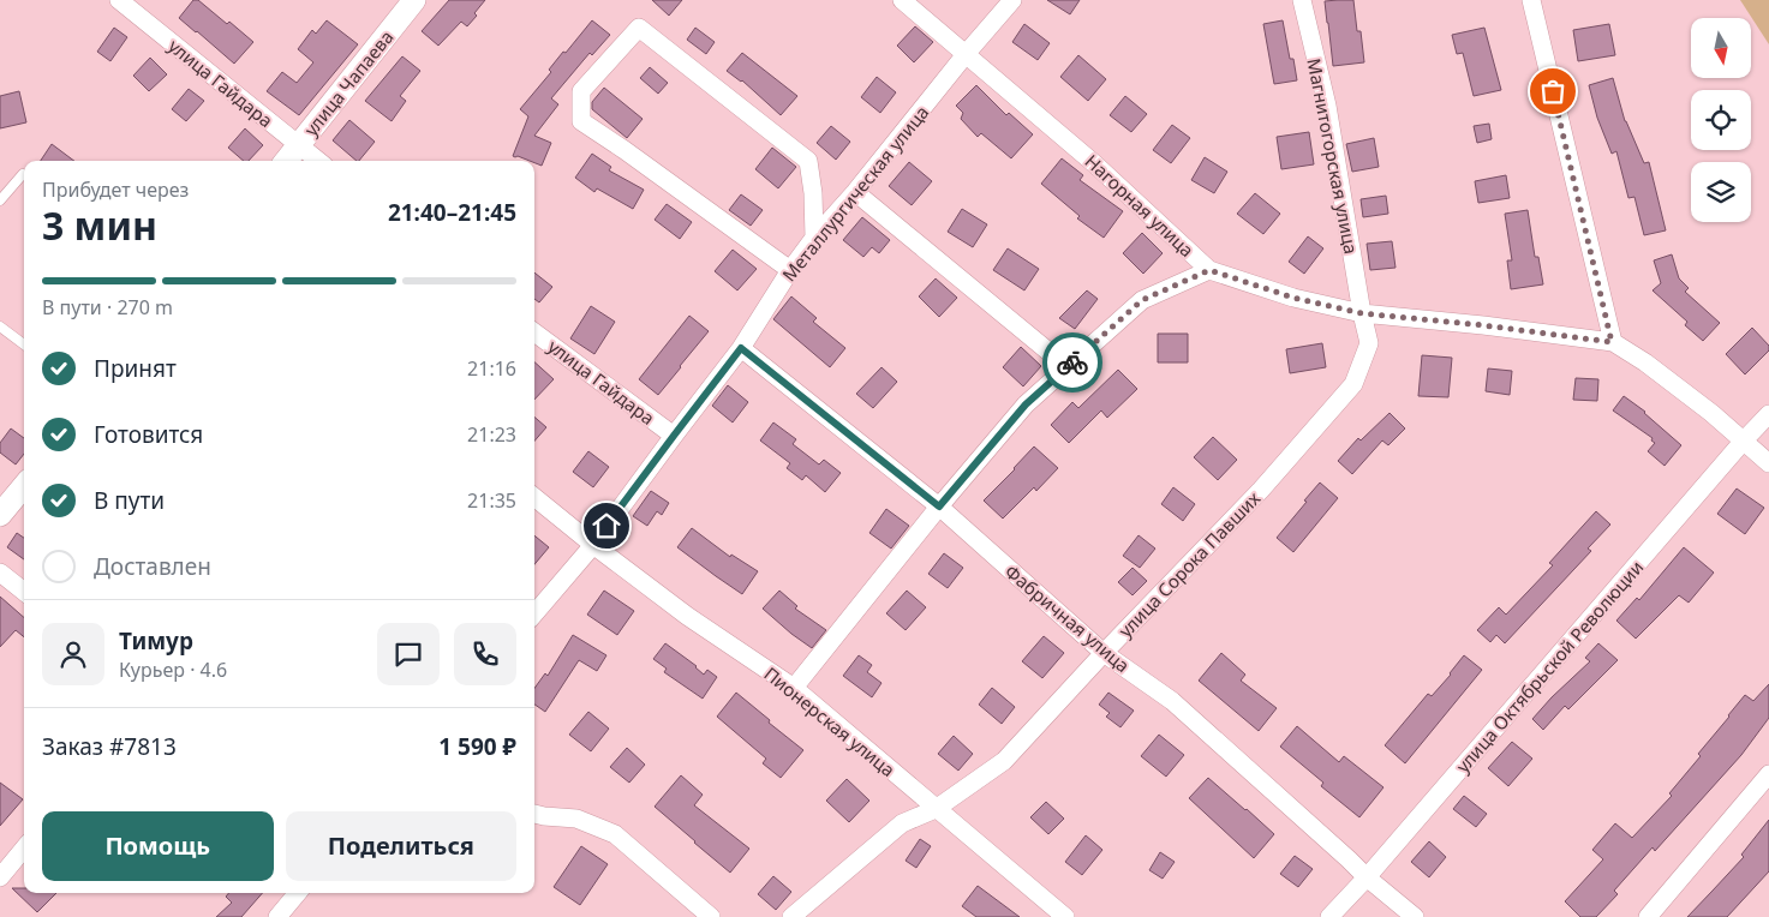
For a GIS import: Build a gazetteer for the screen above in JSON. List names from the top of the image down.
{
  "streets": {
    "street": [
      "улица Гайдара",
      "улица Чапаева",
      "Магнитогорская улица",
      "Металлургическая улица",
      "Нагорная улица",
      "улица Сорока Павших",
      "Фабричная улица",
      "улица Октябрьской Революции",
      "Пионерская улица"
    ]
  },
  "crossings": [
    ["улица Гайдара", "улица Чапаева"],
    ["улица Гайдара", "Металлургическая улица"],
    ["Магнитогорская улица", "Нагорная улица"],
    ["Магнитогорская улица", "улица Сорока Павших"],
    ["Металлургическая улица", "Нагорная улица"],
    ["Металлургическая улица", "Фабричная улица"],
    ["Металлургическая улица", "Пионерская улица"],
    ["Нагорная улица", "улица Сорока Павших"],
    ["Нагорная улица", "улица Октябрьской Революции"],
    ["улица Сорока Павших", "Фабричная улица"],
    ["улица Сорока Павших", "Пионерская улица"],
    ["Фабричная улица", "улица Октябрьской Революции"]
  ],
  "north": "bottom",
  "page": {
    "heading": ["3 мин", "Прибудет через", "21:40–21:45"],
    "panel": [
      "Тимур",
      "Курьер · 4.6",
      "Заказ #7813",
      "1 590 ₽"
    ],
    "bar": "В пути · 270 m",
    "list": [
      ["Принят", "21:16"],
      ["Готовится", "21:23"],
      ["В пути", "21:35"],
      "Доставлен"
    ],
    "buttons": ["Помощь", "Поделиться"]
  }
}
